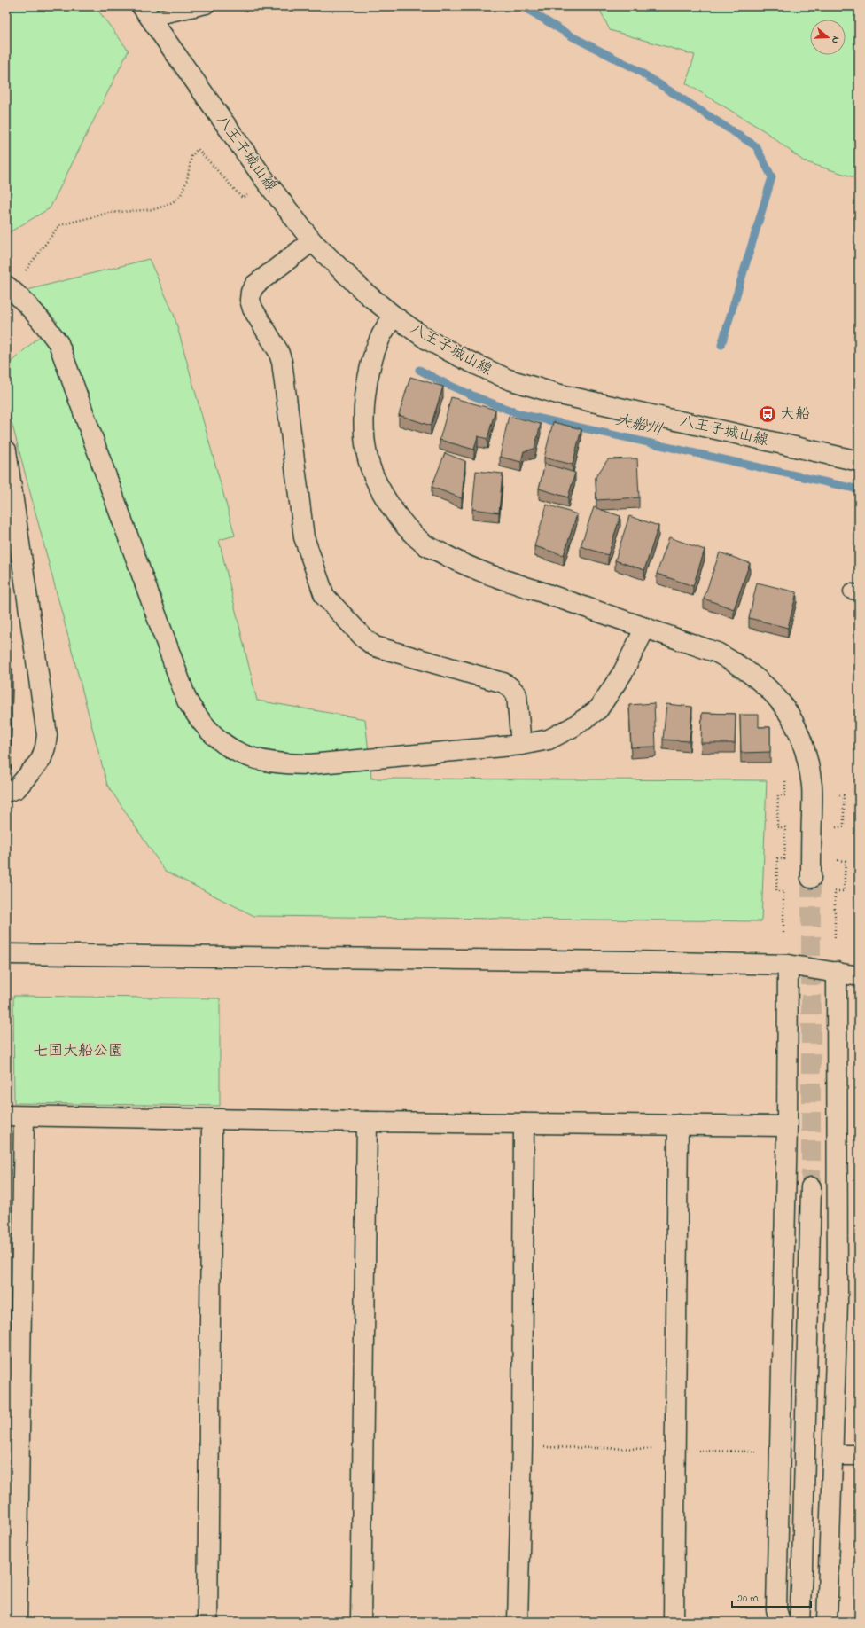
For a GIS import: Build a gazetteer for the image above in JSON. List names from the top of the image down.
{
  "streets": {
    "street": ["八王子城山線"]
  },
  "water": ["大船川"],
  "parks": ["七国大船公園"],
  "places": {
    "bus stop": ["大船"]
  },
  "scale_bar": "20 m",
  "north": "right"
}
